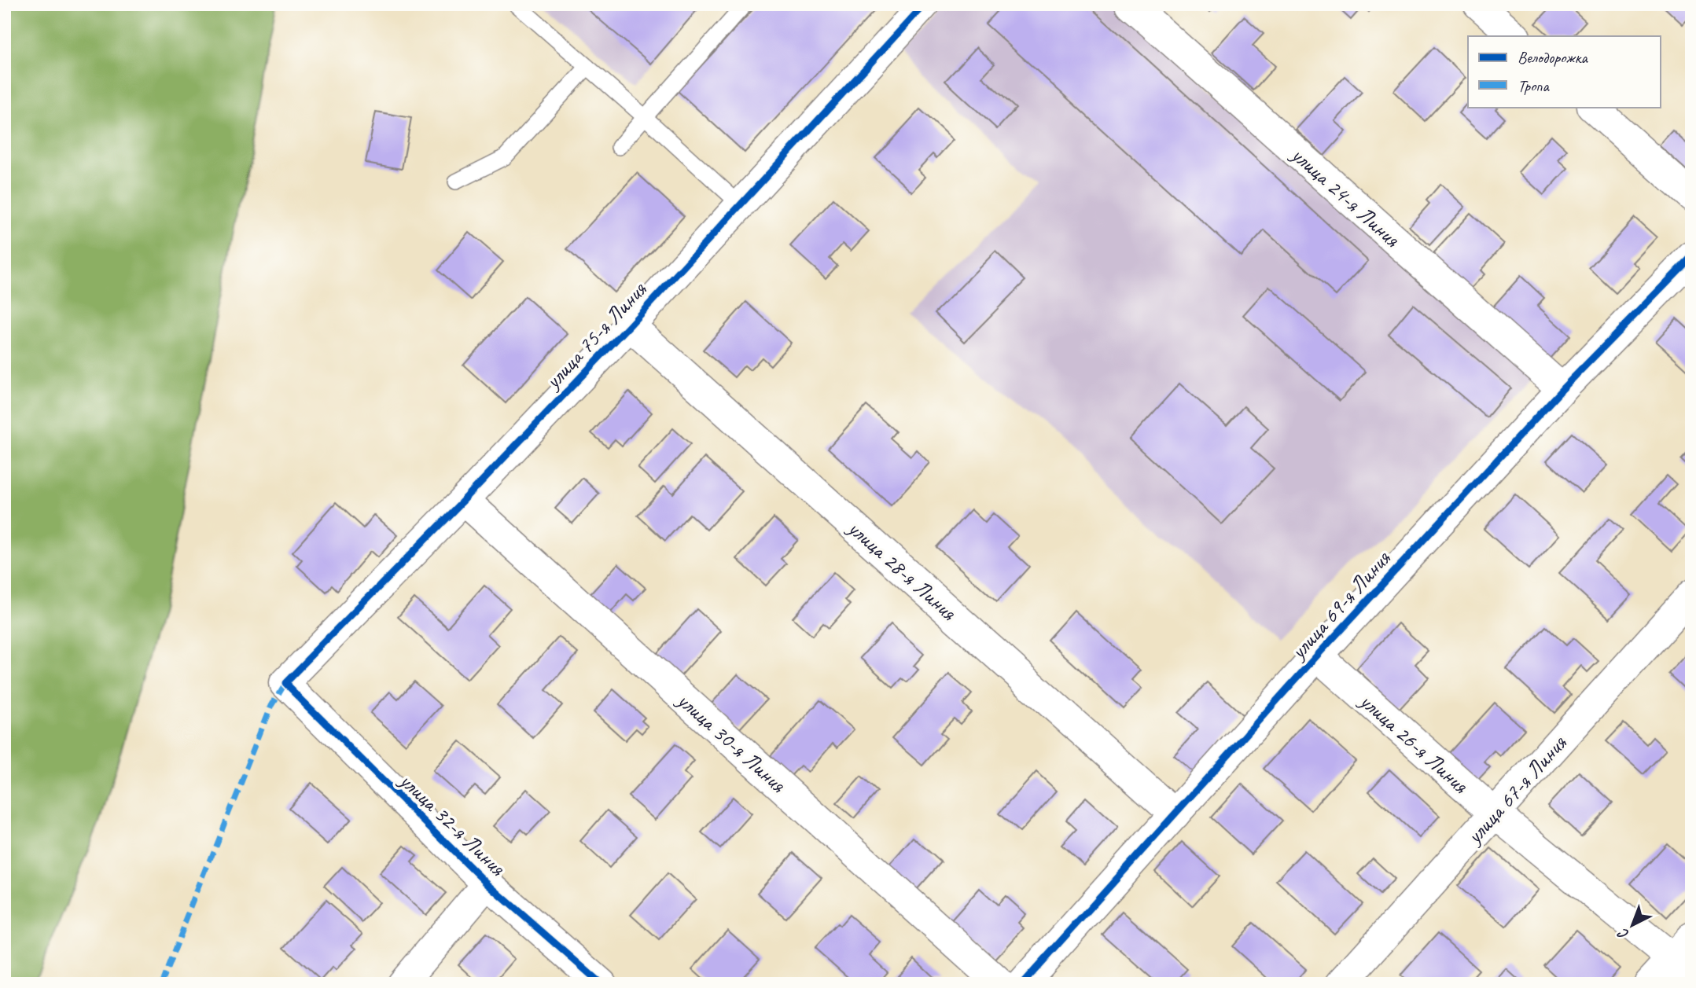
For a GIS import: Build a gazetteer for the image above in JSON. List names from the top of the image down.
{
  "streets": {
    "street": [
      "улица 24-я Линия",
      "улица 75-я Линия",
      "улица 28-я Линия",
      "улица 69-я Линия",
      "улица 30-я Линия",
      "улица 26-я Линия",
      "улица 67-я Линия",
      "улица 32-я Линия"
    ]
  },
  "crossings": [
    ["улица 24-я Линия", "улица 69-я Линия"],
    ["улица 75-я Линия", "улица 28-я Линия"],
    ["улица 75-я Линия", "улица 30-я Линия"],
    ["улица 75-я Линия", "улица 32-я Линия"],
    ["улица 28-я Линия", "улица 69-я Линия"],
    ["улица 69-я Линия", "улица 26-я Линия"],
    ["улица 26-я Линия", "улица 67-я Линия"]
  ],
  "legend": ["Велодорожка", "Тропа"],
  "north": "bottom left"
}
